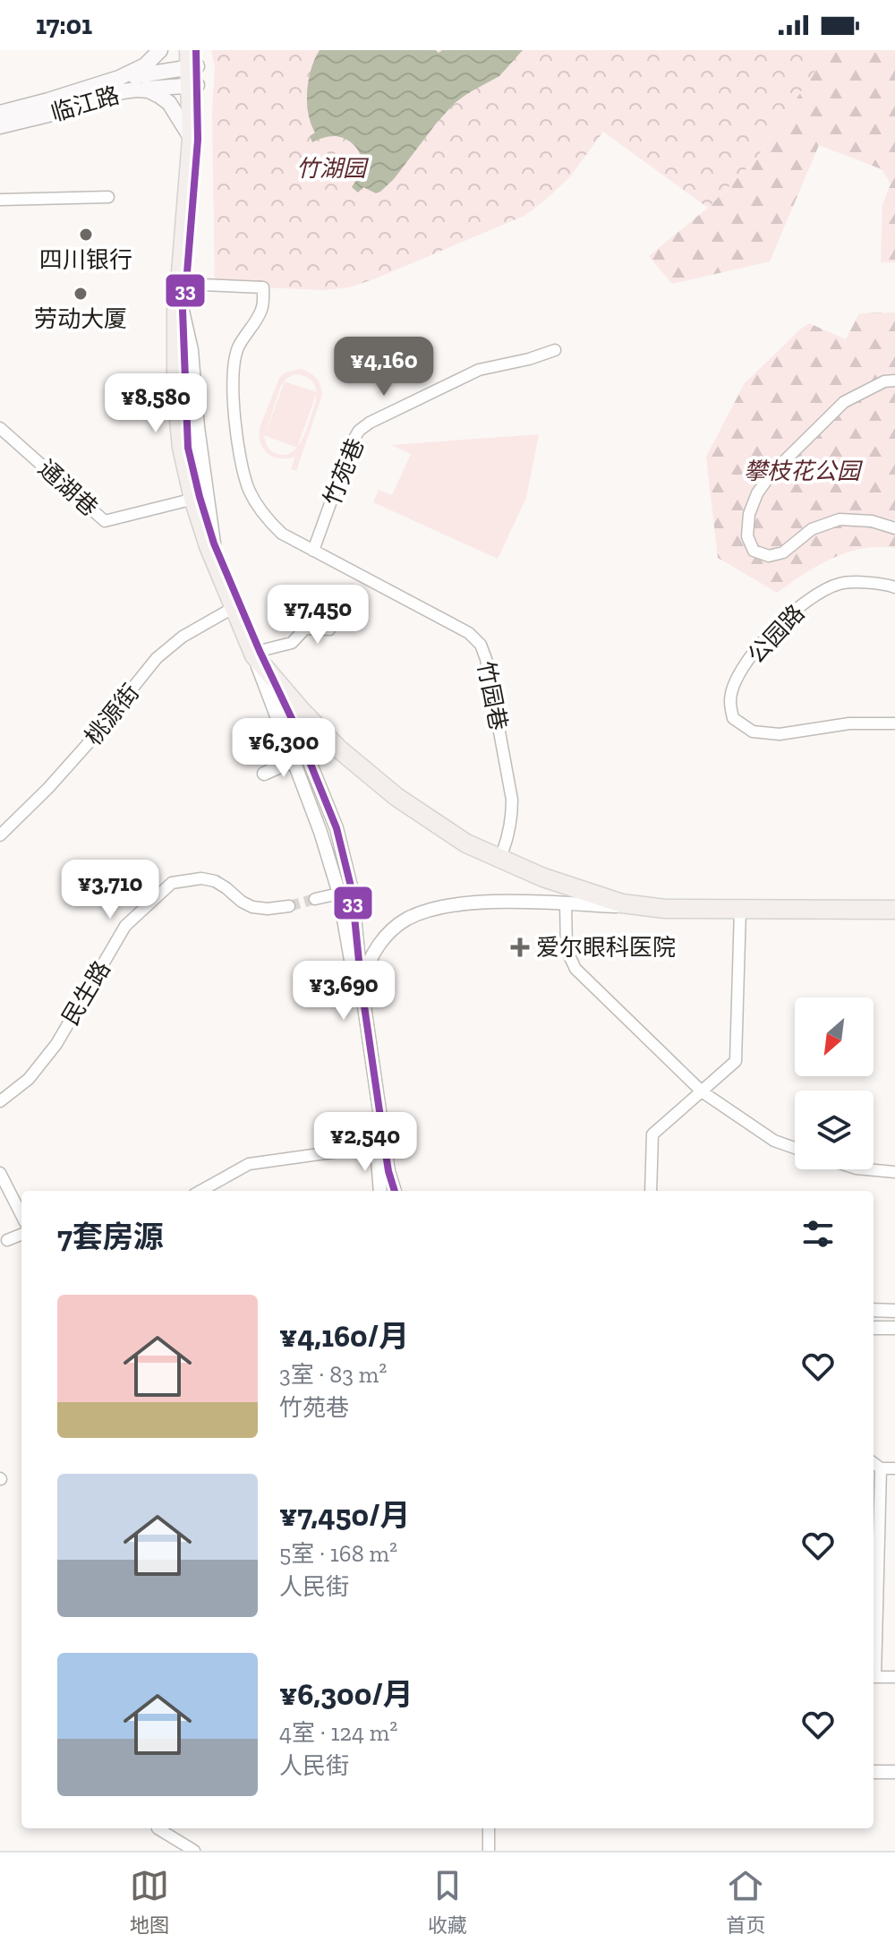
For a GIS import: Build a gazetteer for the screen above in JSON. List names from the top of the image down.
{
  "streets": {
    "main road": ["临江路"],
    "street": [
      "竹苑巷",
      "通湖巷",
      "公园路",
      "竹园巷",
      "桃源街",
      "民生路"
    ]
  },
  "crossings": [
    ["竹苑巷", "竹园巷"]
  ],
  "parks": ["竹湖园", "攀枝花公园"],
  "places": {
    "other": ["四川银行", "劳动大厦"],
    "health": ["爱尔眼科医院"]
  },
  "lines": ["transit line 33"],
  "north": "bottom left",
  "page": {
    "status": "17:01",
    "price": [
      "¥4,160",
      "¥8,580",
      "¥7,450",
      "¥6,300",
      "¥3,710",
      "¥3,690",
      "¥2,540"
    ],
    "heading": "7套房源",
    "list": [
      {
        "name": "¥4,160/月",
        "note": "3室 · 83 m² · 竹苑巷"
      },
      {
        "name": "¥7,450/月",
        "note": "5室 · 168 m² · 人民街"
      },
      {
        "name": "¥6,300/月",
        "note": "4室 · 124 m² · 人民街"
      }
    ],
    "tabs": ["地图", "收藏", "首页"]
  }
}
